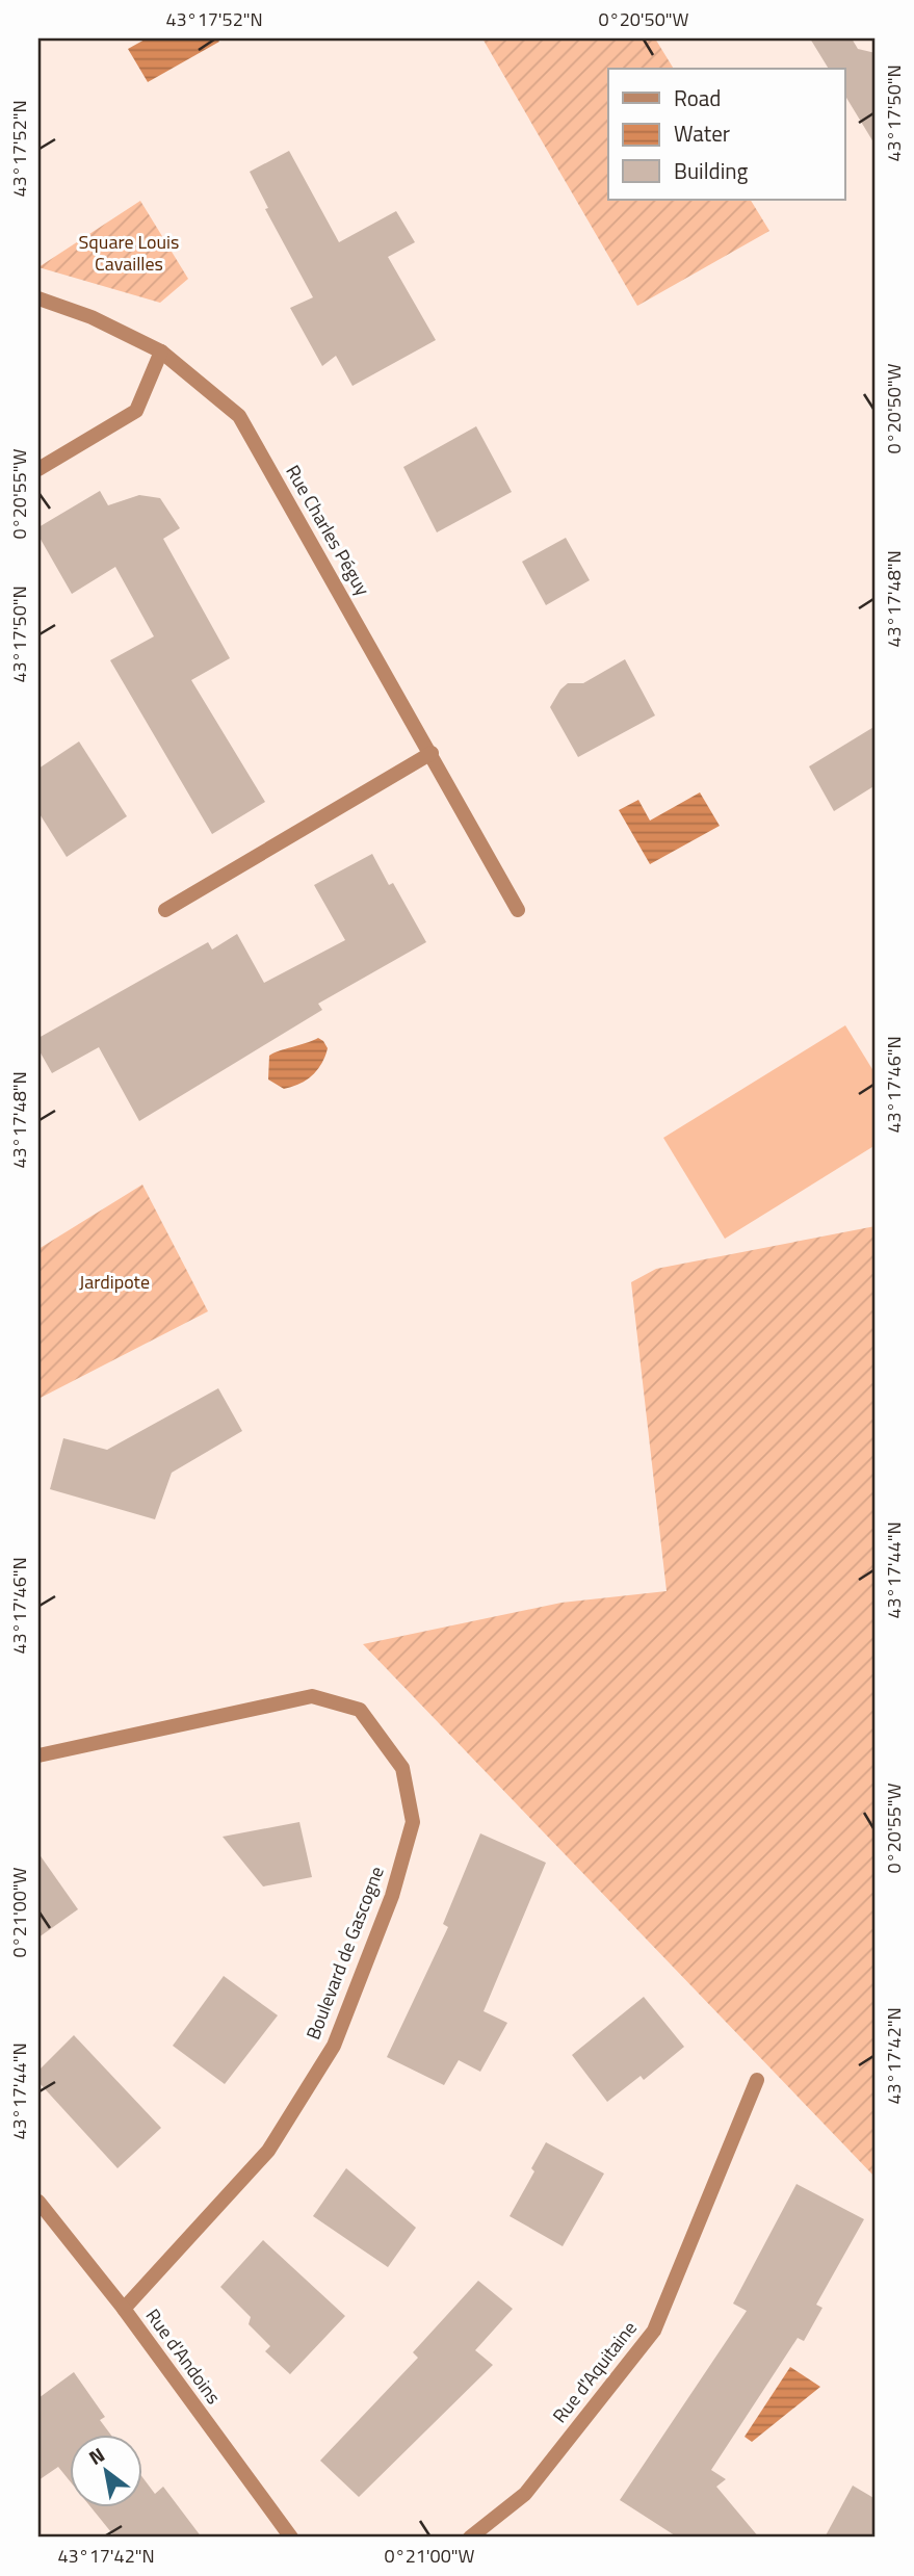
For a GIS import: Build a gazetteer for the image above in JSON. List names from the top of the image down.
{
  "streets": {
    "street": [
      "Rue Charles Péguy",
      "Boulevard de Gascogne",
      "Rue d'Andoins",
      "Rue d'Aquitaine"
    ]
  },
  "crossings": [
    ["Boulevard de Gascogne", "Rue d'Andoins"]
  ],
  "parks": ["Square Louis Cavailles", "Jardipote"],
  "legend": ["Road", "Water", "Building"],
  "north": "top left",
  "coordinates": [
    "43°17'52\"N",
    "0°20'50\"W",
    "43°17'50\"N",
    "0°20'55\"W",
    "43°17'48\"N",
    "43°17'46\"N",
    "43°17'44\"N",
    "0°21'00\"W",
    "43°17'42\"N"
  ]
}
